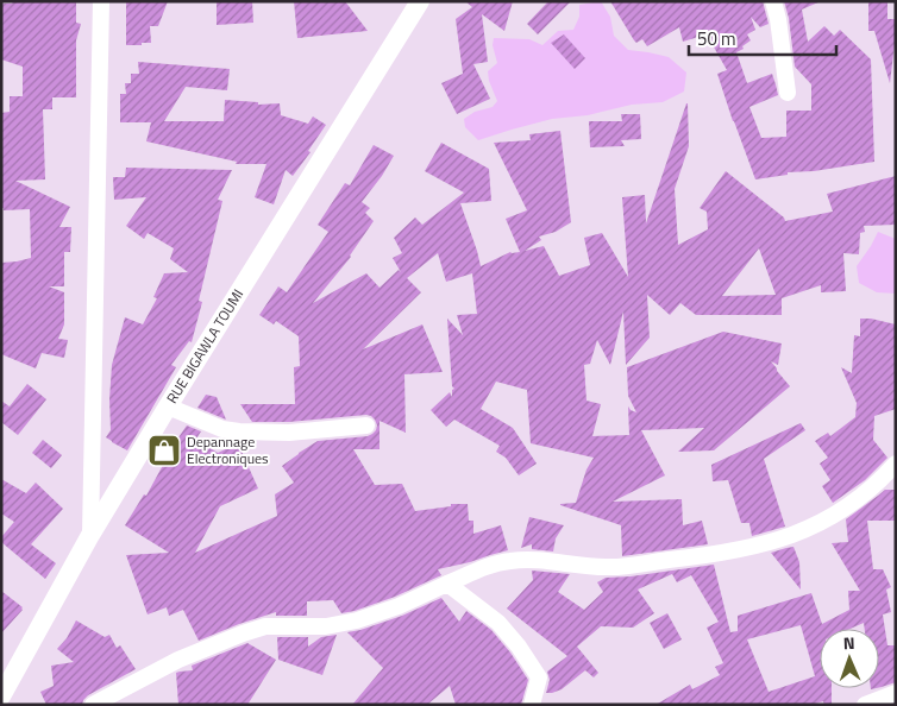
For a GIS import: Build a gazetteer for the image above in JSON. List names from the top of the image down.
{
  "streets": {
    "street": ["RUE BIGAWLA TOUMI"]
  },
  "places": {
    "shop": ["Depannage Electroniques"]
  },
  "scale_bar": "50 m",
  "north": "top"
}
